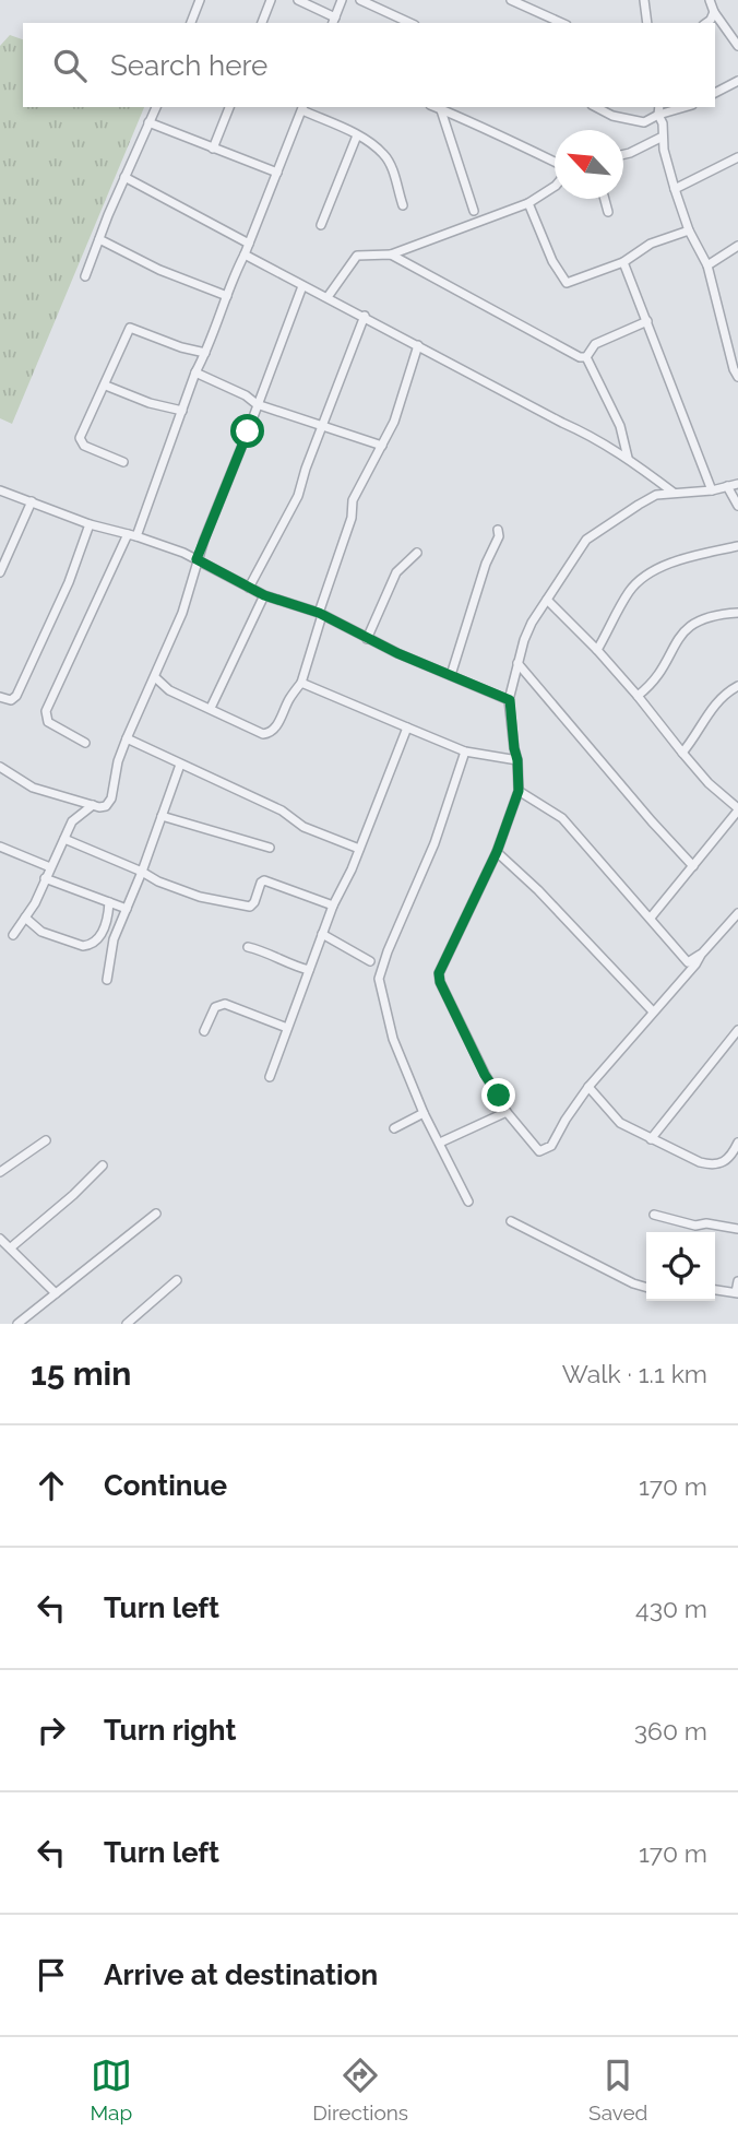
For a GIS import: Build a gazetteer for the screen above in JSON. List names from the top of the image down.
{
  "north": "top left",
  "page": {
    "search": "Search here",
    "heading": ["15 min", "Walk · 1.1 km"],
    "list": [
      ["Continue", "170 m"],
      ["Turn left", "430 m"],
      ["Turn right", "360 m"],
      ["Turn left", "170 m"],
      "Arrive at destination"
    ],
    "nav": ["Map", "Directions", "Saved"]
  }
}
